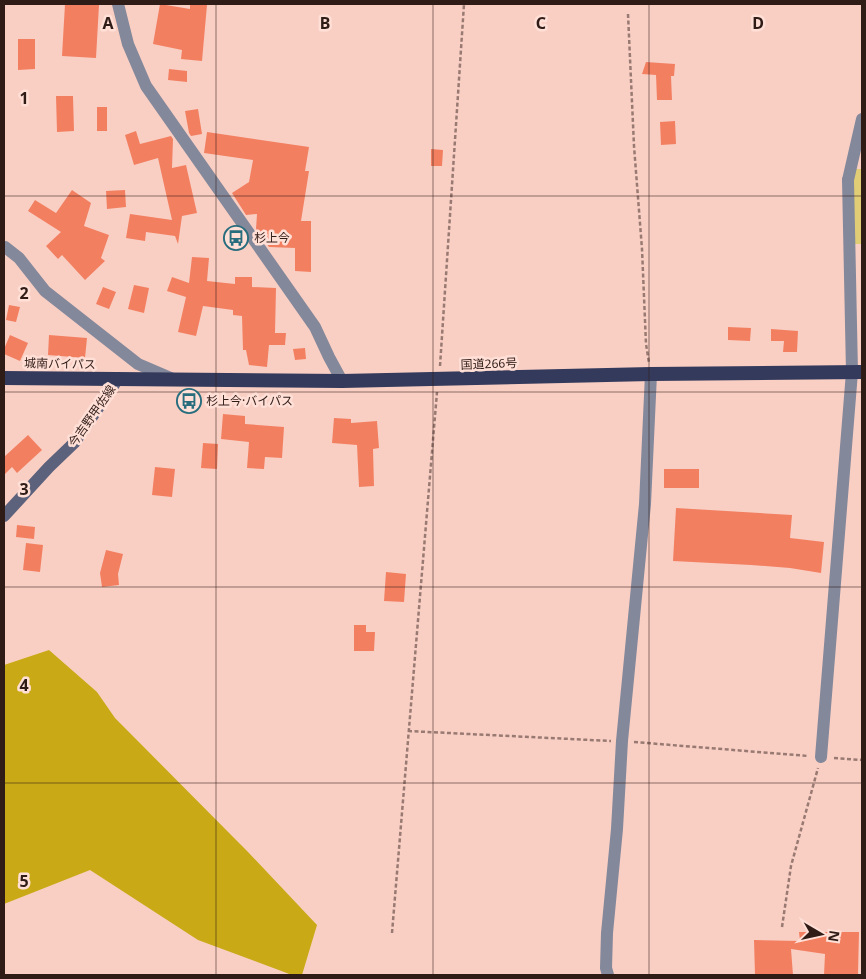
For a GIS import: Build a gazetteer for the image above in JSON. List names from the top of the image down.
{
  "streets": {
    "highway": ["城南バイパス", "国道266号"],
    "main road": ["今吉野甲佐線"]
  },
  "crossings": [
    ["城南バイパス", "国道266号"],
    ["城南バイパス", "今吉野甲佐線"],
    ["国道266号", "今吉野甲佐線"]
  ],
  "places": {
    "bus stop": ["杉上今", "杉上今·バイパス"]
  },
  "north": "right",
  "grid": {
    "columns": [
      "A",
      "B",
      "C",
      "D"
    ],
    "rows": [
      "1",
      "2",
      "3",
      "4",
      "5"
    ]
  }
}
